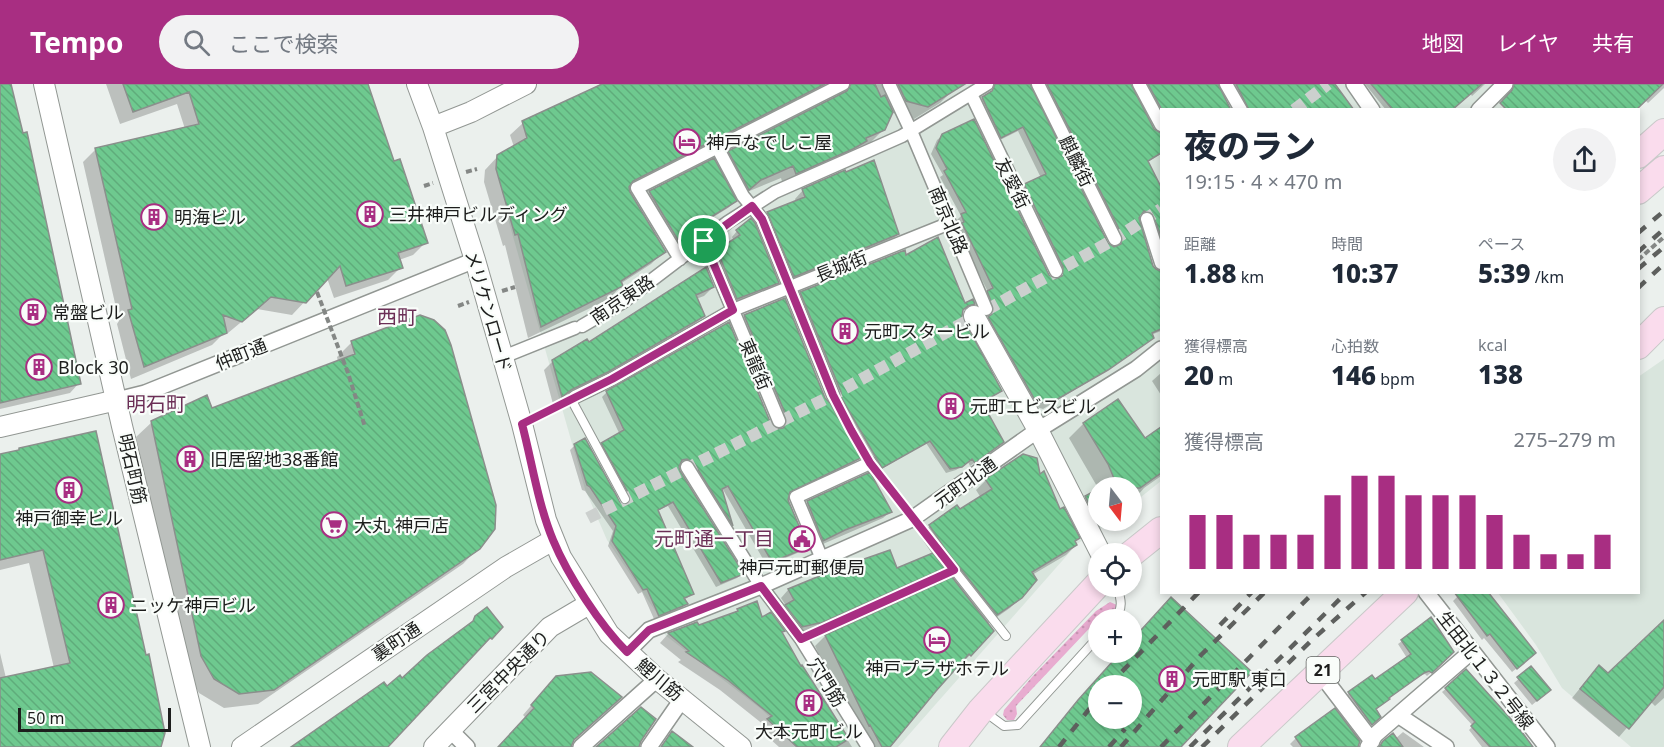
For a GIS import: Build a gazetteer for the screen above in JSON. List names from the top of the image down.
{
  "streets": {
    "main road": ["21"],
    "street": [
      "麒麟街",
      "友愛街",
      "南京北路",
      "長城街",
      "南京東路",
      "メリケンロード",
      "仲町通",
      "東龍街",
      "明石町筋",
      "元町北通",
      "裏町通",
      "生田北１３２号線",
      "三宮中央通り",
      "鯉川筋",
      "穴門筋"
    ]
  },
  "crossings": [
    ["友愛街", "南京東路"],
    ["南京北路", "長城街"],
    ["南京北路", "南京東路"],
    ["長城街", "東龍街"],
    ["南京東路", "メリケンロード"],
    ["南京東路", "東龍街"],
    ["メリケンロード", "仲町通"],
    ["メリケンロード", "裏町通"],
    ["メリケンロード", "鯉川筋"],
    ["仲町通", "明石町筋"],
    ["元町北通", "鯉川筋"],
    ["元町北通", "穴門筋"],
    ["裏町通", "鯉川筋"],
    ["三宮中央通り", "鯉川筋"]
  ],
  "districts": ["西町", "明石町", "元町通一丁目"],
  "places": {
    "hotel": ["神戸なでしこ屋", "神戸プラザホテル"],
    "building": [
      "三井神戸ビルディング",
      "明海ビル",
      "常盤ビル",
      "元町スタービル",
      "Block 30",
      "元町エビスビル",
      "旧居留地38番館",
      "神戸御幸ビル",
      "ニッケ神戸ビル",
      "元町駅 東口",
      "大本元町ビル"
    ],
    "supermarket": ["大丸 神戸店"],
    "public building": ["神戸元町郵便局"]
  },
  "scale_bar": "50 m",
  "north": "bottom",
  "page": {
    "header": "Tempo",
    "search": "ここで検索",
    "nav": ["地図", "レイヤ", "共有"],
    "heading": ["夜のラン", "19:15 · 4 × 470 m"],
    "stats": [
      ["距離", "1.88 km"],
      ["時間", "10:37"],
      ["ペース", "5:39 /km"],
      ["獲得標高", "20 m"],
      ["心拍数", "146 bpm"],
      ["kcal", "138"]
    ],
    "chart": ["獲得標高", "275–279 m"],
    "map_buttons": ["+", "−"],
    "scale": "50 m"
  }
}
